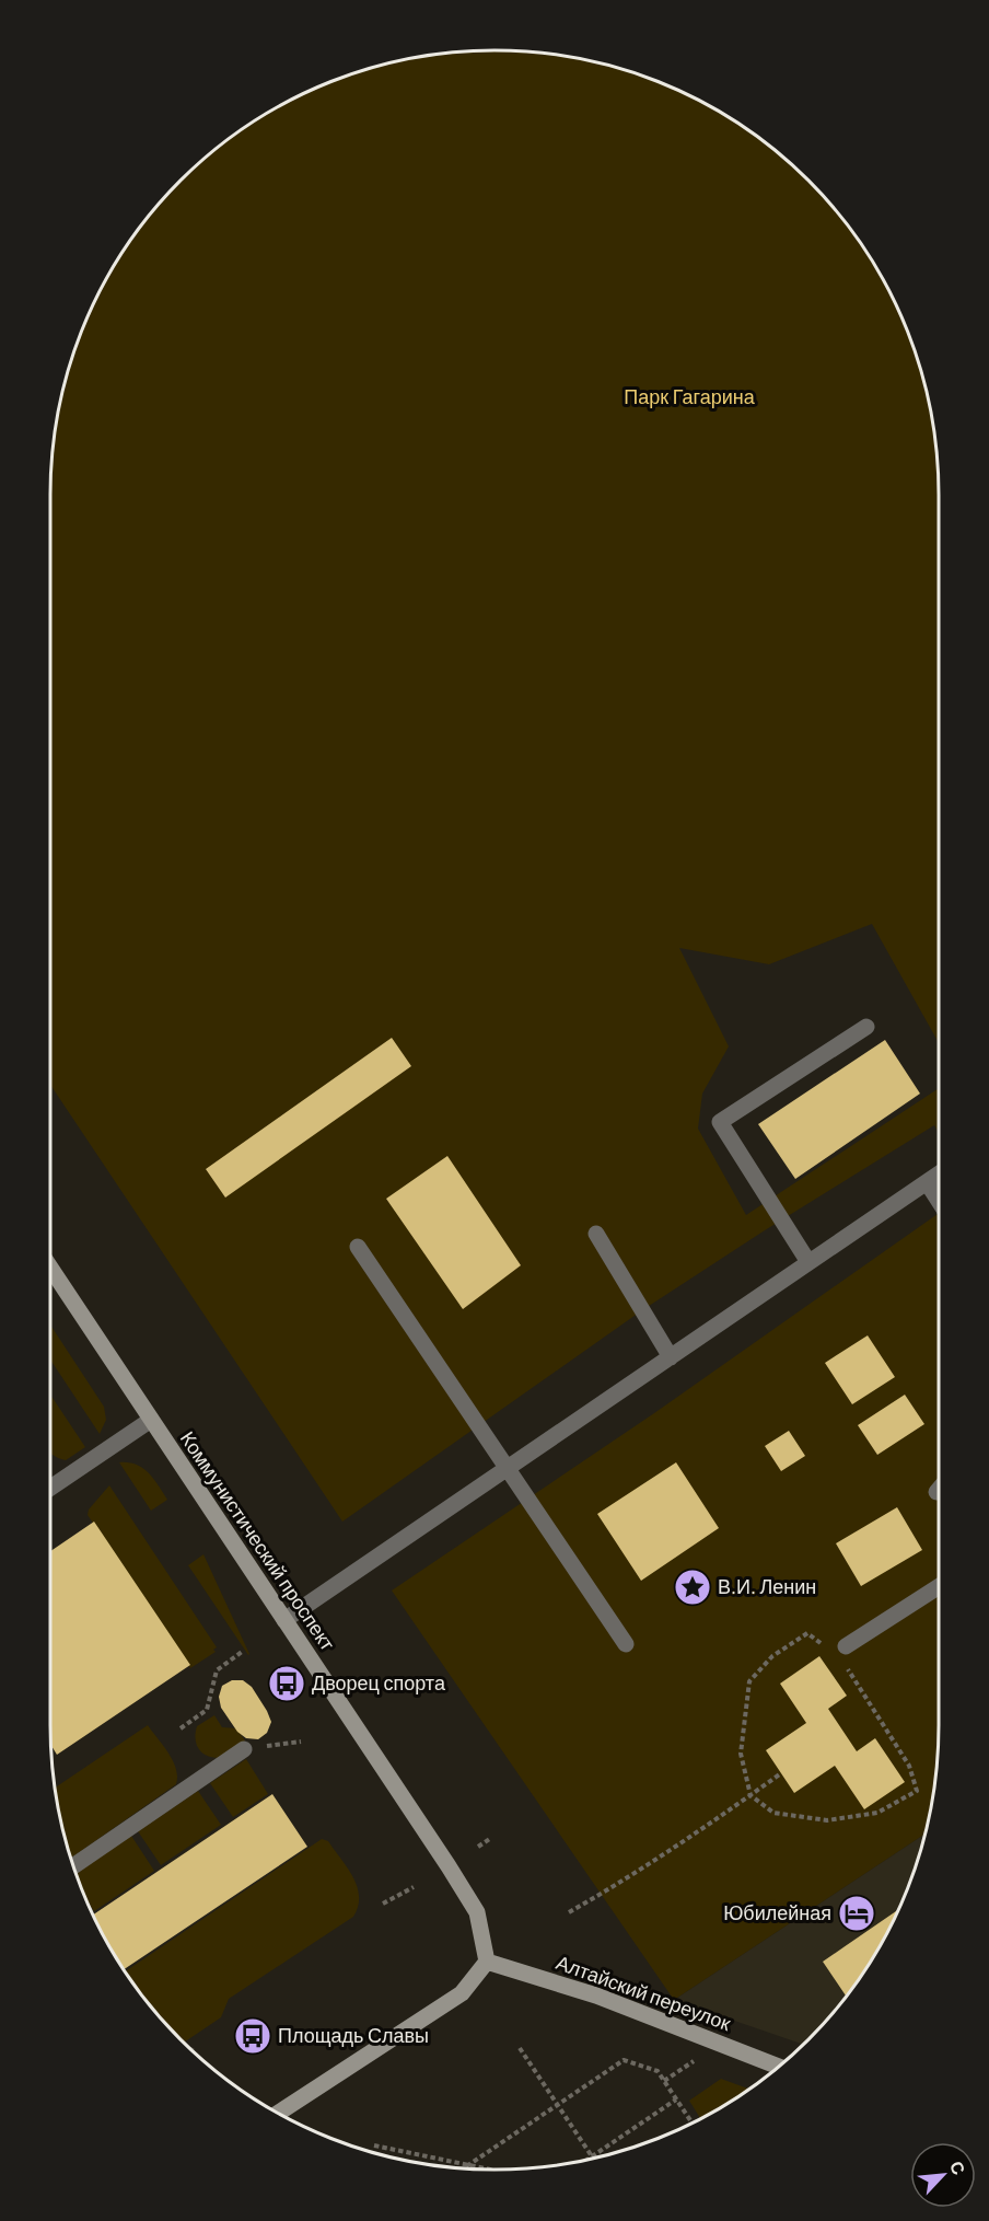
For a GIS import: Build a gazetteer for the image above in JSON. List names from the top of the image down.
{
  "streets": {
    "main road": ["Коммунистический проспект", "Алтайский переулок"]
  },
  "crossings": [
    ["Коммунистический проспект", "Алтайский переулок"]
  ],
  "parks": ["Парк Гагарина"],
  "places": {
    "place": ["В.И. Ленин"],
    "bus stop": ["Дворец спорта", "Площадь Славы"],
    "hotel": ["Юбилейная"]
  },
  "north": "top right"
}
